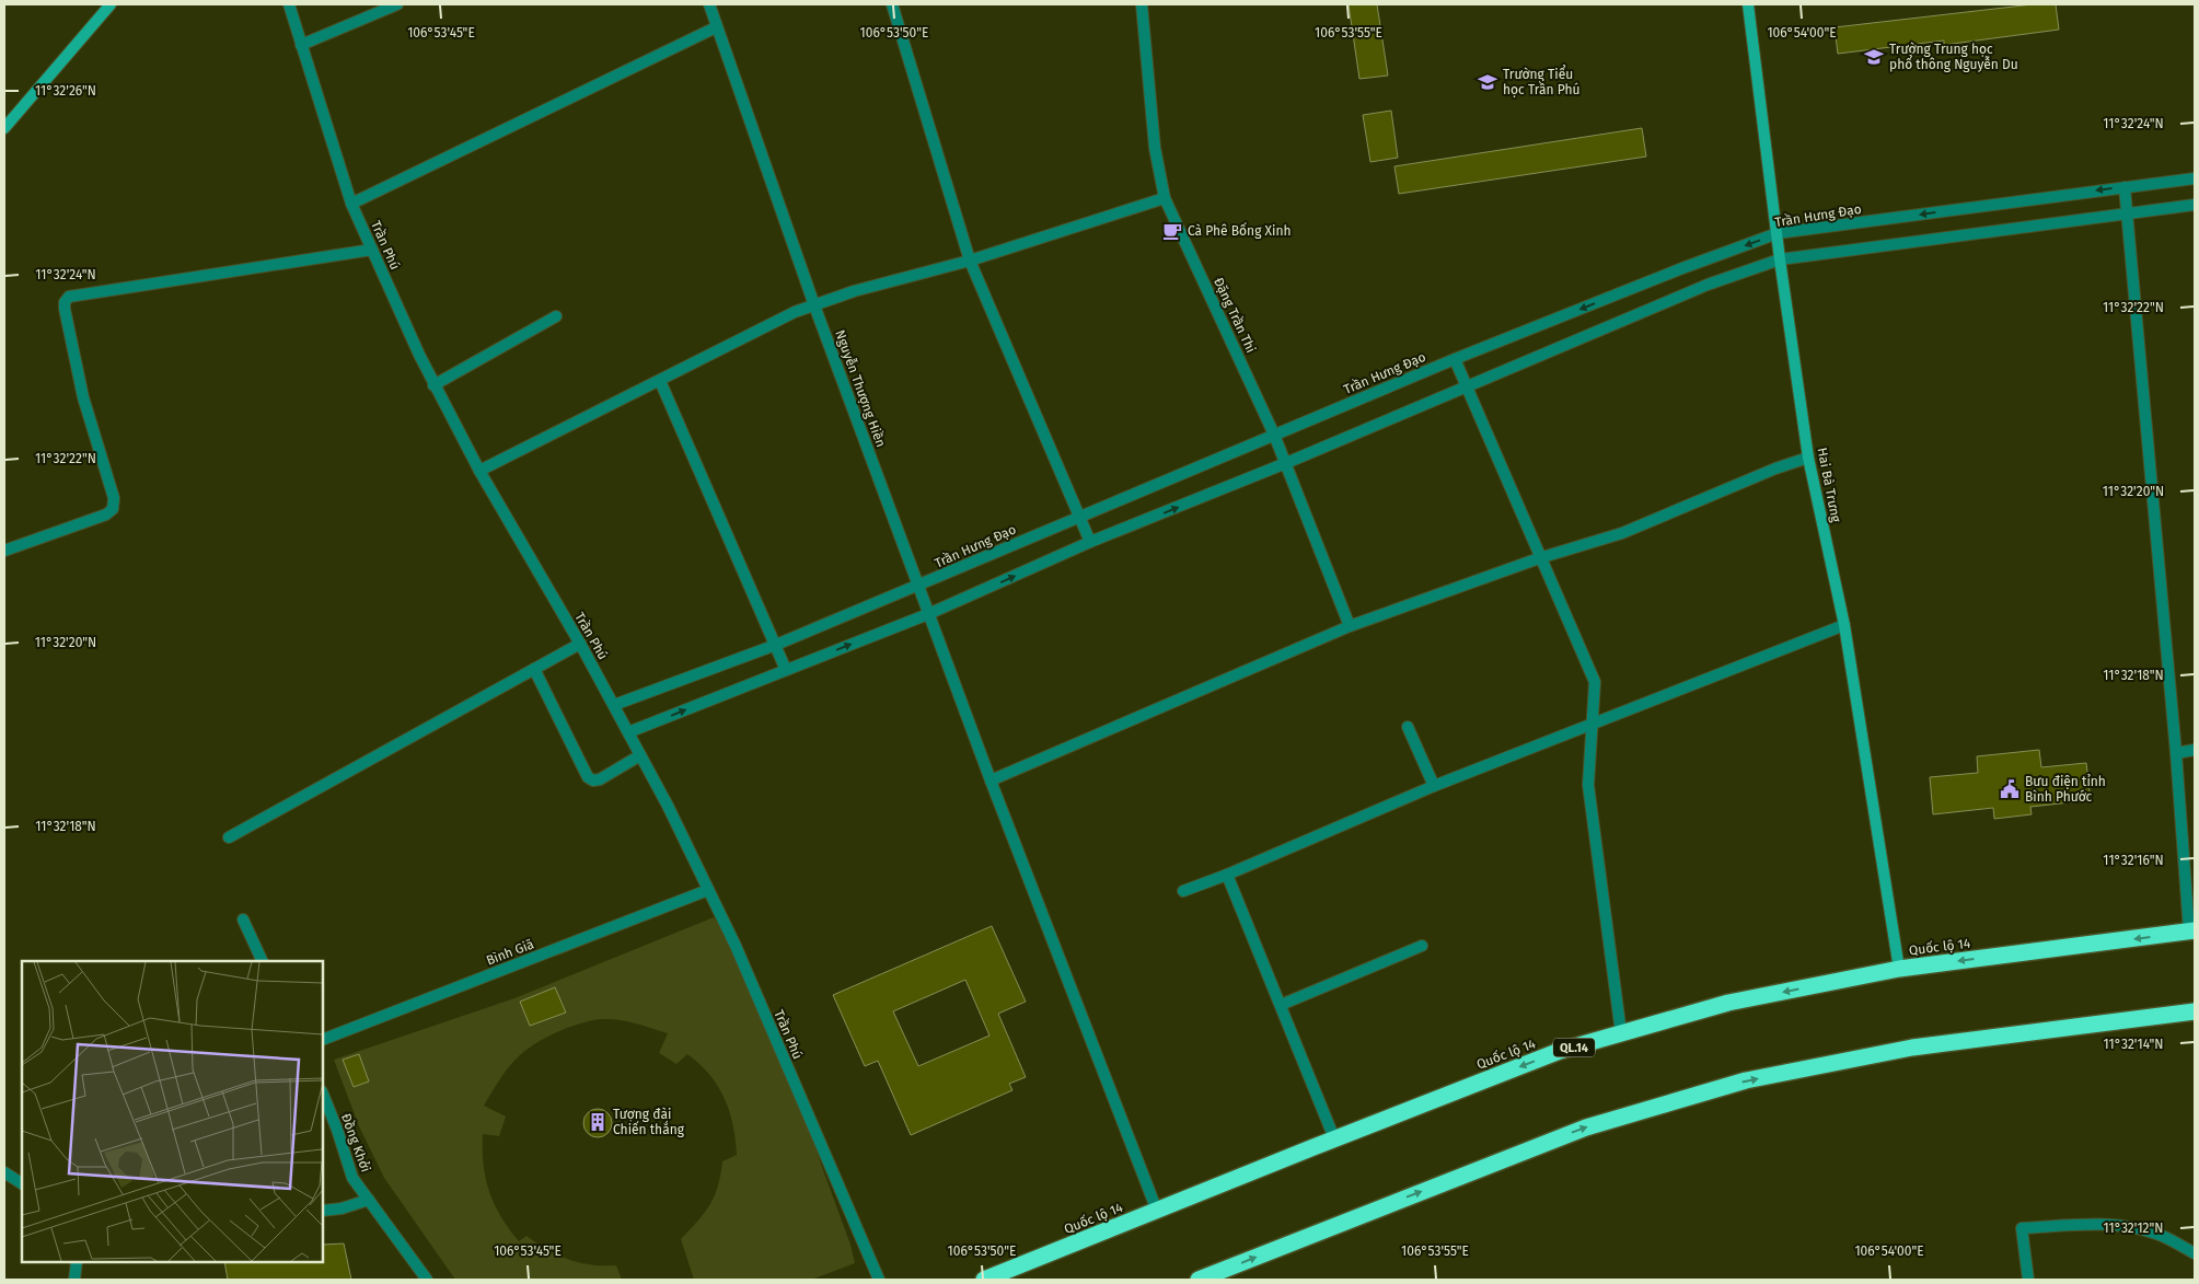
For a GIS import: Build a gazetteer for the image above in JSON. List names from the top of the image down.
{
  "streets": {
    "highway": ["Quốc lộ 14", "QL.14"],
    "street": [
      "Trần Hưng Đạo",
      "Trần Phú",
      "Đặng Trần Thi",
      "Nguyễn Thượng Hiền",
      "Hai Bà Trưng",
      "Bình Giã",
      "Đồng Khởi"
    ]
  },
  "crossings": [
    ["Trần Hưng Đạo", "Trần Phú"],
    ["Trần Hưng Đạo", "Đặng Trần Thi"],
    ["Trần Hưng Đạo", "Nguyễn Thượng Hiền"],
    ["Trần Hưng Đạo", "Hai Bà Trưng"],
    ["Trần Phú", "Bình Giã"],
    ["Nguyễn Thượng Hiền", "Quốc lộ 14"],
    ["Hai Bà Trưng", "Quốc lộ 14"]
  ],
  "places": {
    "school or university": ["Trường Trung học phổ thông Nguyễn Du", "Trường Tiểu học Trần Phú"],
    "cafe": ["Cà Phê Bống Xinh"],
    "public building": ["Bưu điện tỉnh Bình Phước"],
    "building": ["Tượng đài Chiến thắng"]
  },
  "coordinates": [
    "106°53'45\"E",
    "106°53'50\"E",
    "106°53'55\"E",
    "106°54'00\"E",
    "11°32'26\"N",
    "11°32'24\"N",
    "11°32'22\"N",
    "11°32'20\"N",
    "11°32'18\"N",
    "11°32'16\"N",
    "11°32'14\"N",
    "11°32'12\"N"
  ]
}
